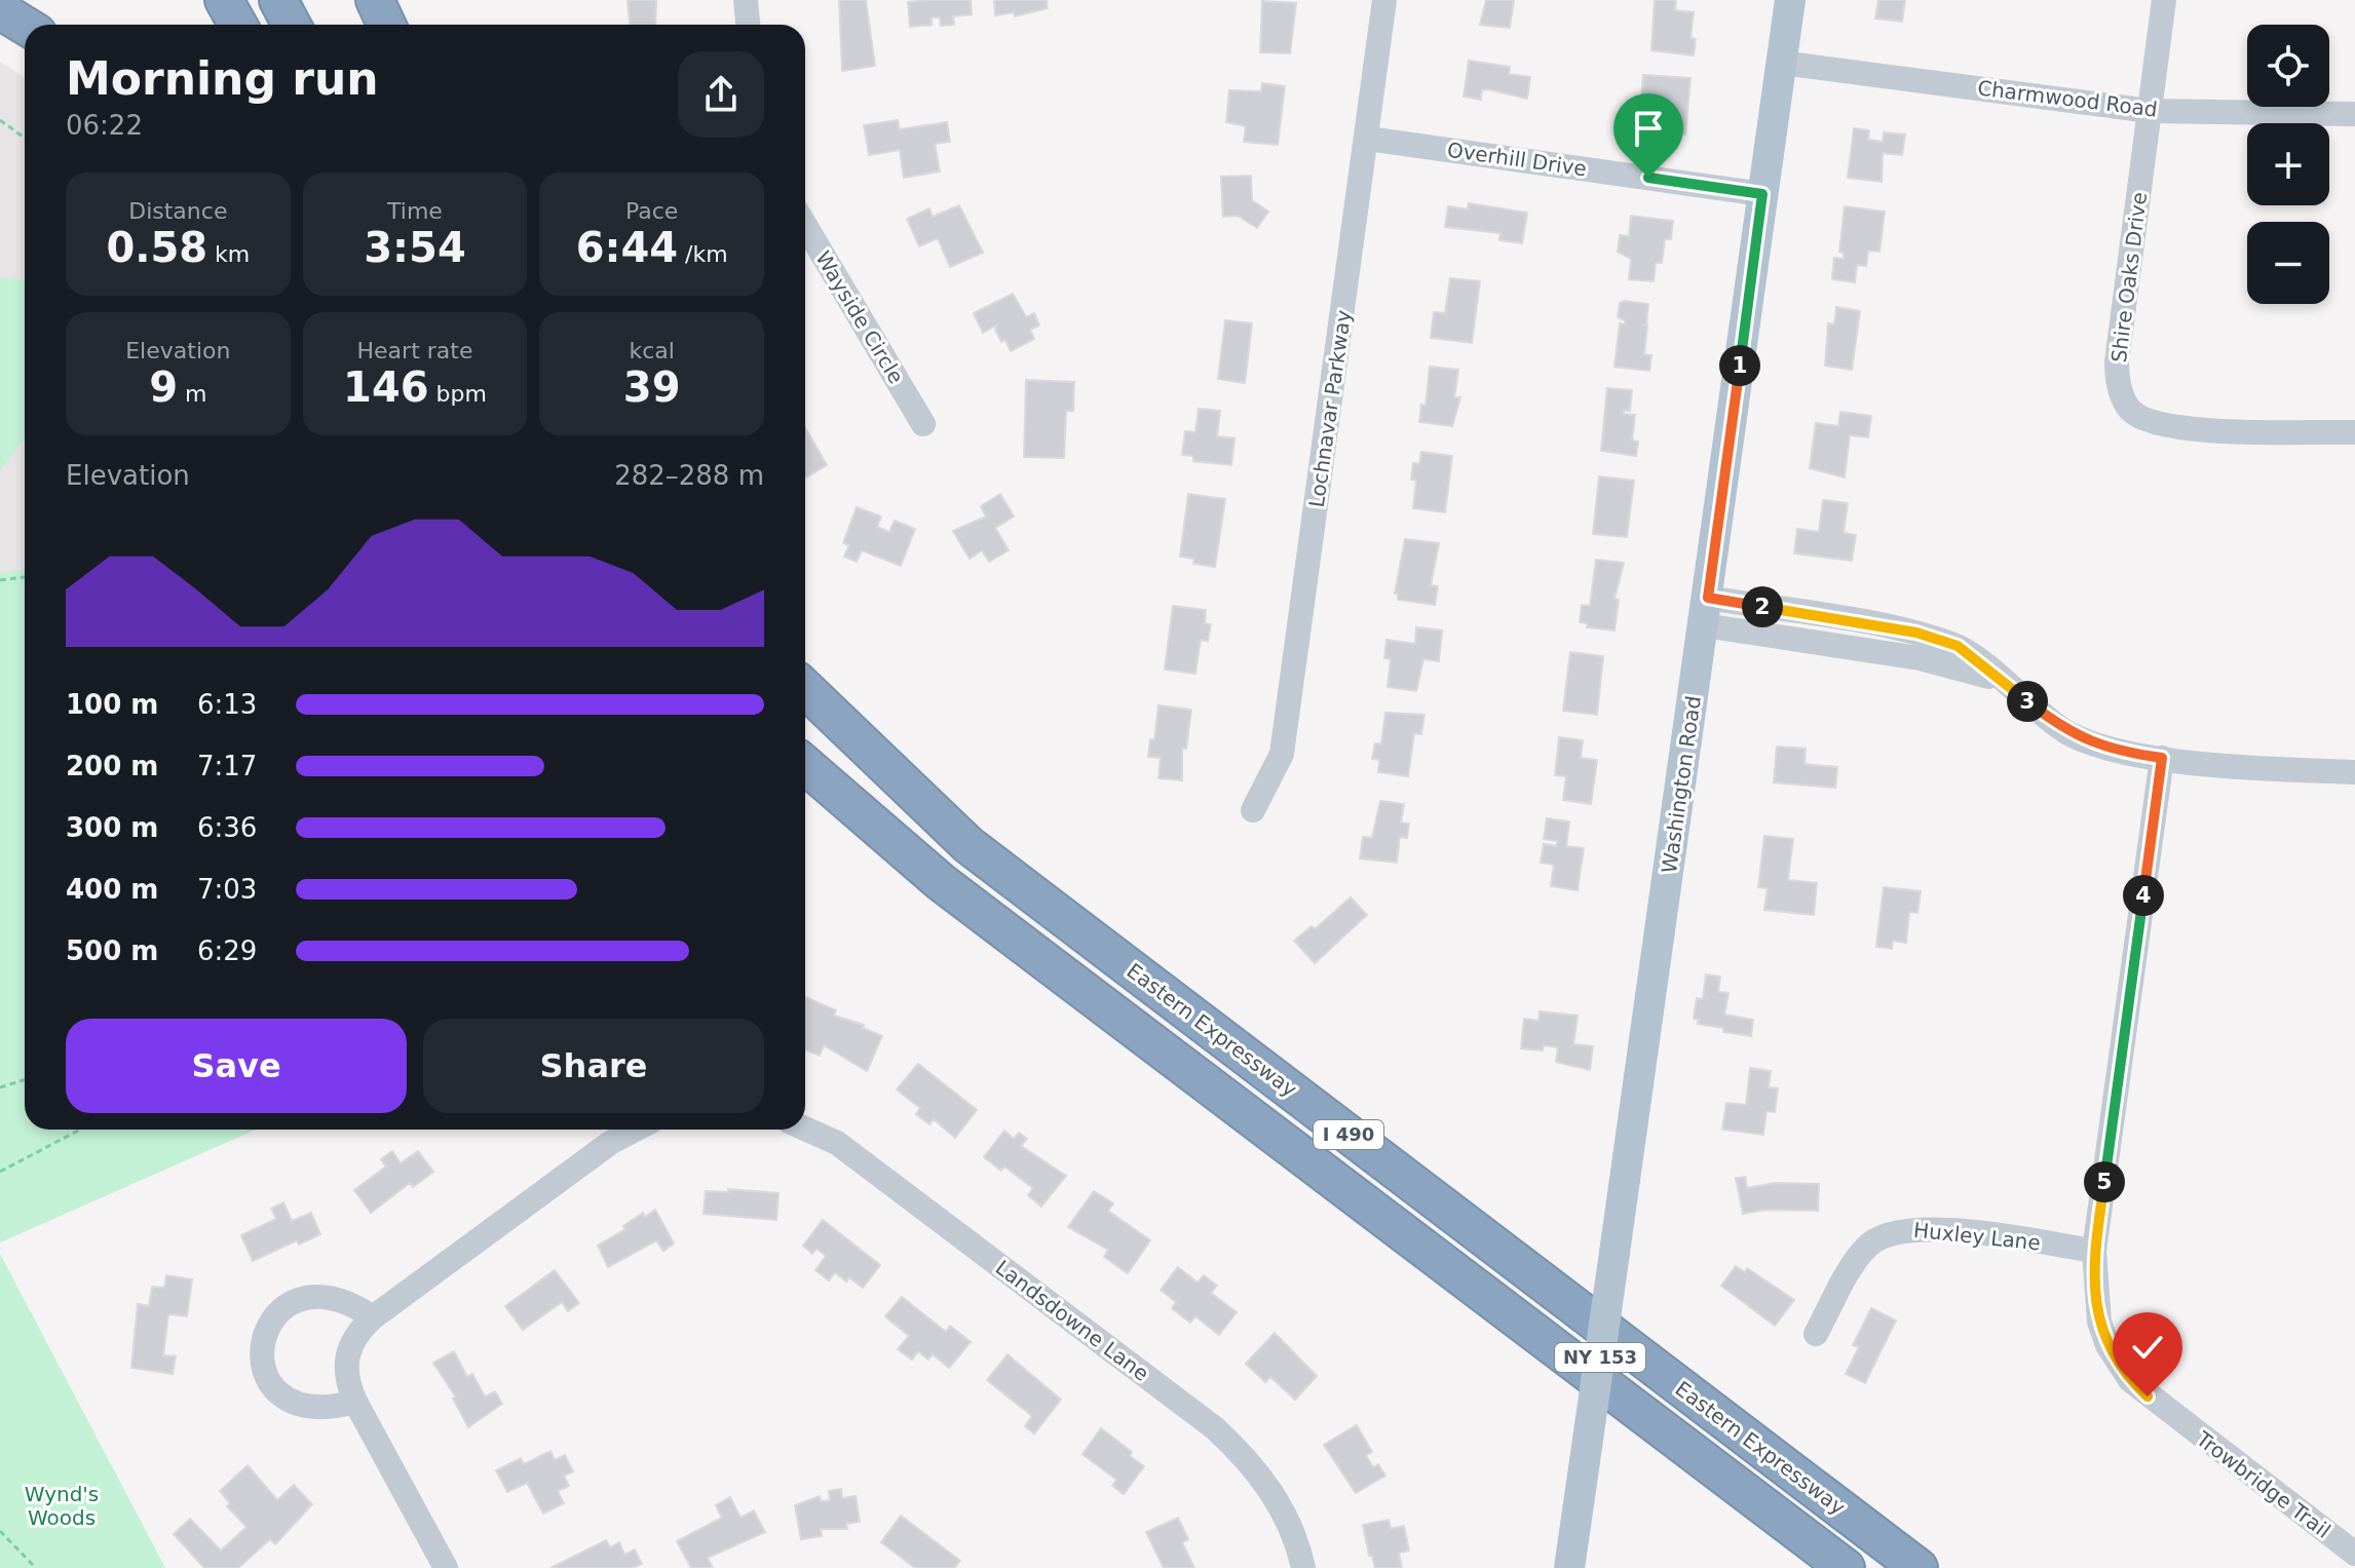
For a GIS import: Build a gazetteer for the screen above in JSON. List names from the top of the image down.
{
  "streets": {
    "highway": ["Eastern Expressway", "I 490"],
    "main road": ["Washington Road", "NY 153"],
    "street": [
      "Charmwood Road",
      "Overhill Drive",
      "Shire Oaks Drive",
      "Wayside Circle",
      "Lochnavar Parkway",
      "Huxley Lane",
      "Landsdowne Lane",
      "Trowbridge Trail"
    ]
  },
  "crossings": [
    ["Charmwood Road", "Shire Oaks Drive"],
    ["Charmwood Road", "Washington Road"],
    ["Overhill Drive", "Lochnavar Parkway"],
    ["Overhill Drive", "Washington Road"],
    ["Huxley Lane", "Trowbridge Trail"]
  ],
  "parks": ["Wynd's Woods"],
  "page": {
    "map_buttons": ["+", "−"],
    "heading": ["Morning run", "06:22"],
    "stats": [
      ["Distance", "0.58 km"],
      ["Time", "3:54"],
      ["Pace", "6:44 /km"],
      ["Elevation", "9 m"],
      ["Heart rate", "146 bpm"],
      ["kcal", "39"]
    ],
    "pins": [
      "1",
      "2",
      "3",
      "4",
      "5"
    ],
    "chart": ["Elevation", "282–288 m"],
    "list": [
      {
        "name": "100 m",
        "note": "6:13"
      },
      {
        "name": "200 m",
        "note": "7:17"
      },
      {
        "name": "300 m",
        "note": "6:36"
      },
      {
        "name": "400 m",
        "note": "7:03"
      },
      {
        "name": "500 m",
        "note": "6:29"
      }
    ],
    "buttons": ["Save", "Share"]
  }
}
